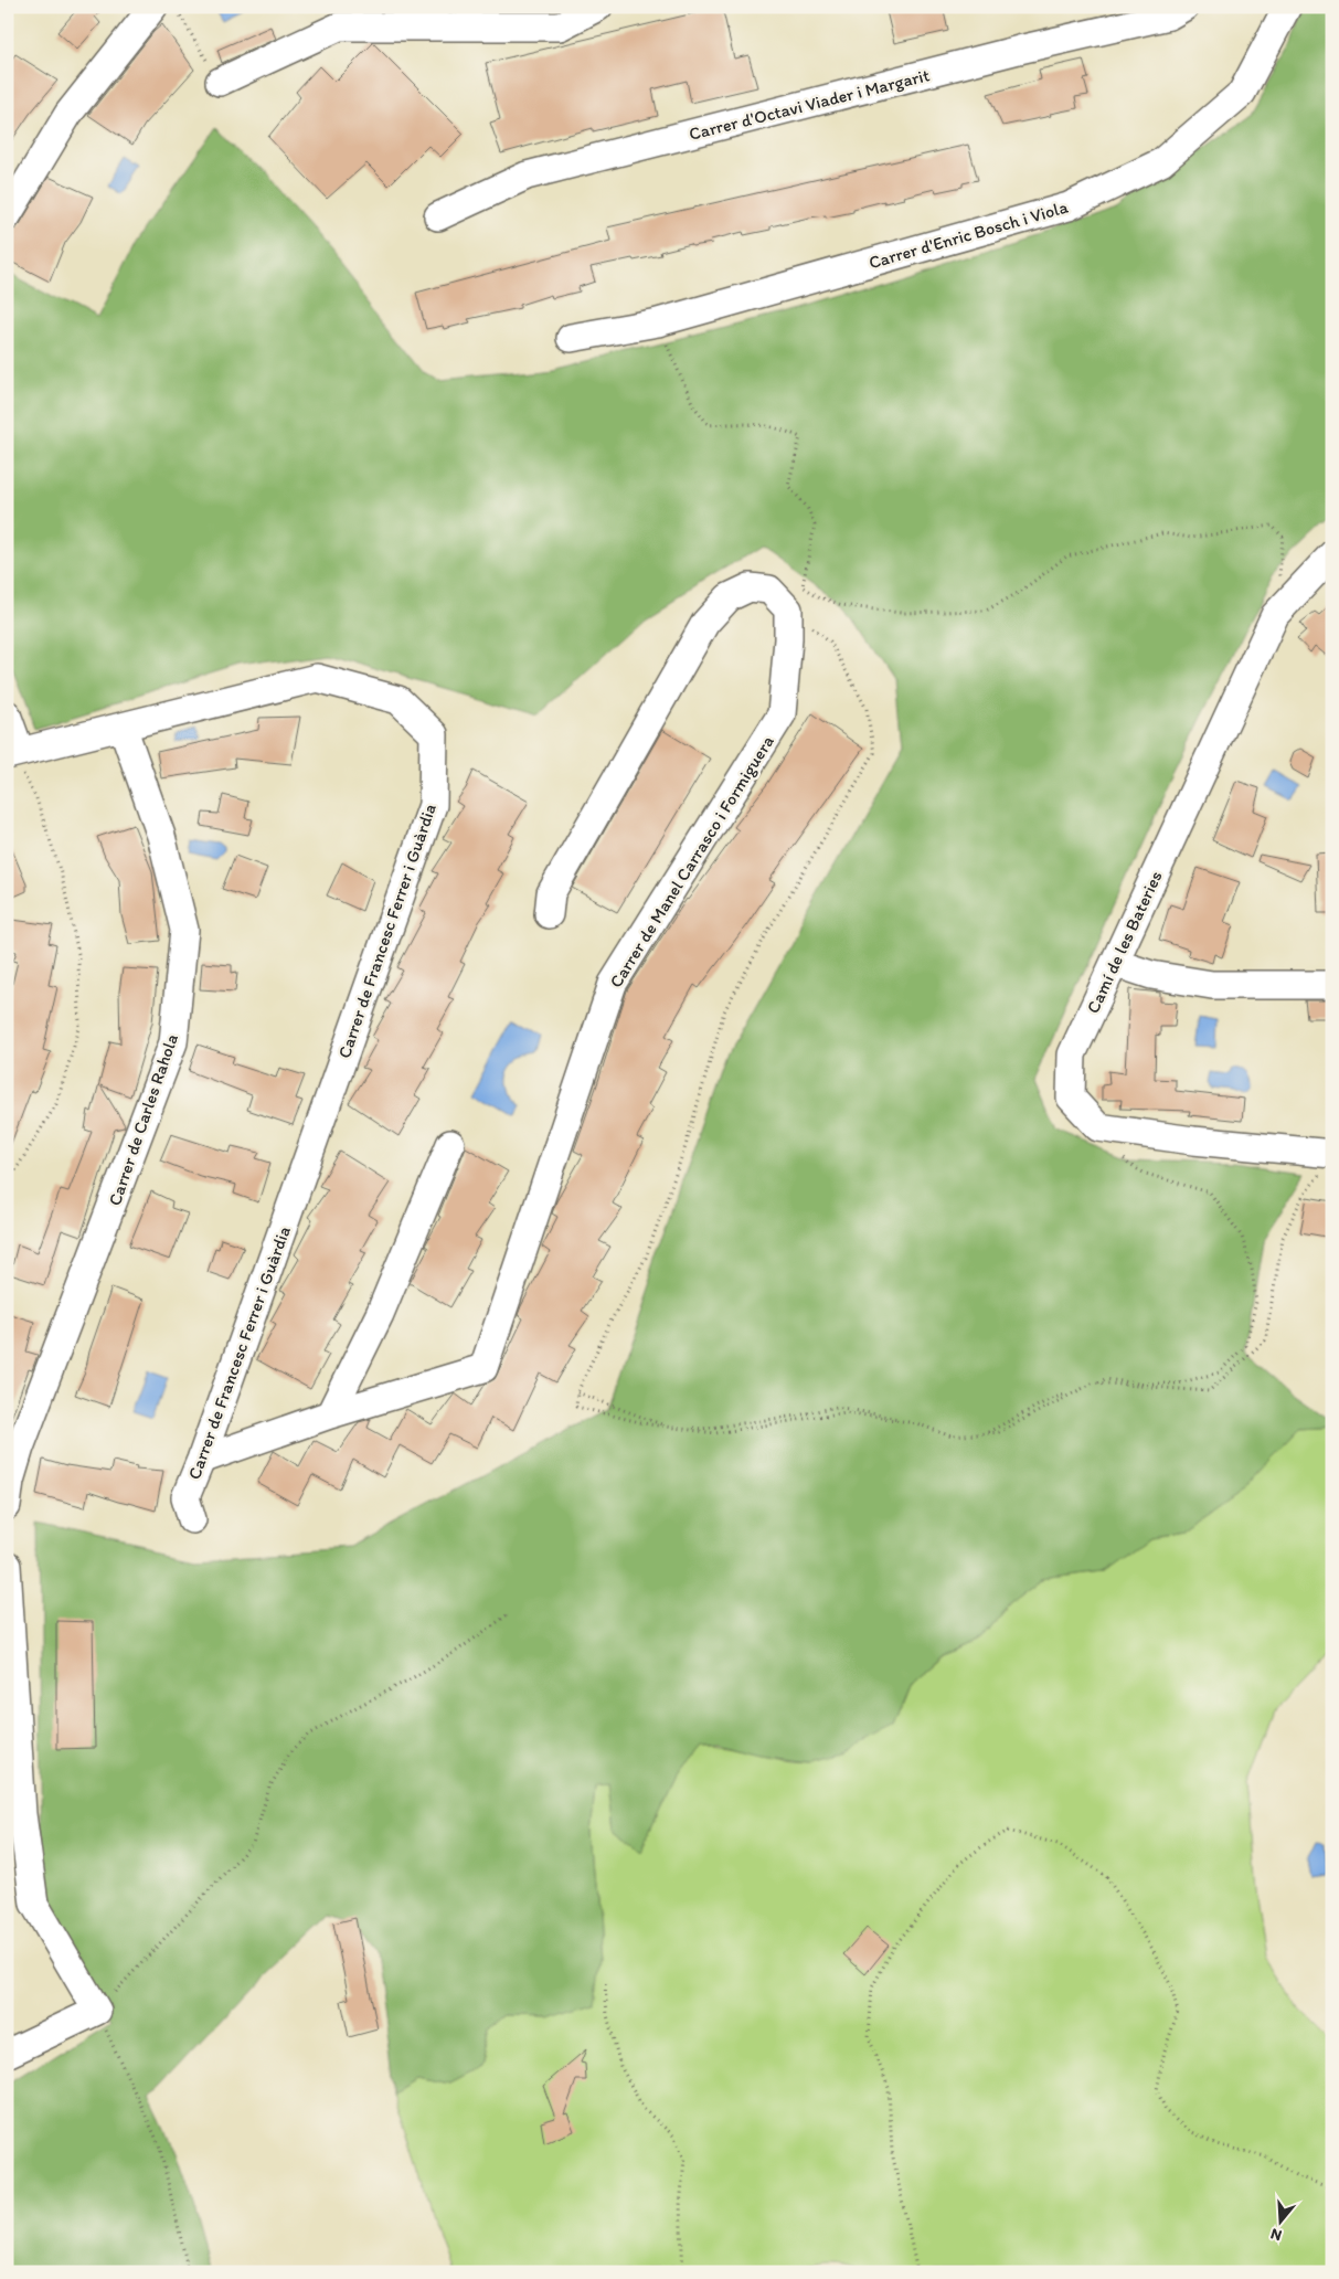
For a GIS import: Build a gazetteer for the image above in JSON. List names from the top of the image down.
{
  "streets": {
    "street": [
      "Carrer d'Octavi Viader i Margarit",
      "Carrer d'Enric Bosch i Viola",
      "Carrer de Manel Carrasco i Formiguera",
      "Carrer de Francesc Ferrer i Guàrdia",
      "Camí de les Bateries",
      "Carrer de Carles Rahola"
    ]
  },
  "crossings": [
    ["Carrer de Manel Carrasco i Formiguera", "Carrer de Francesc Ferrer i Guàrdia"],
    ["Carrer de Francesc Ferrer i Guàrdia", "Carrer de Carles Rahola"]
  ],
  "north": "bottom"
}
